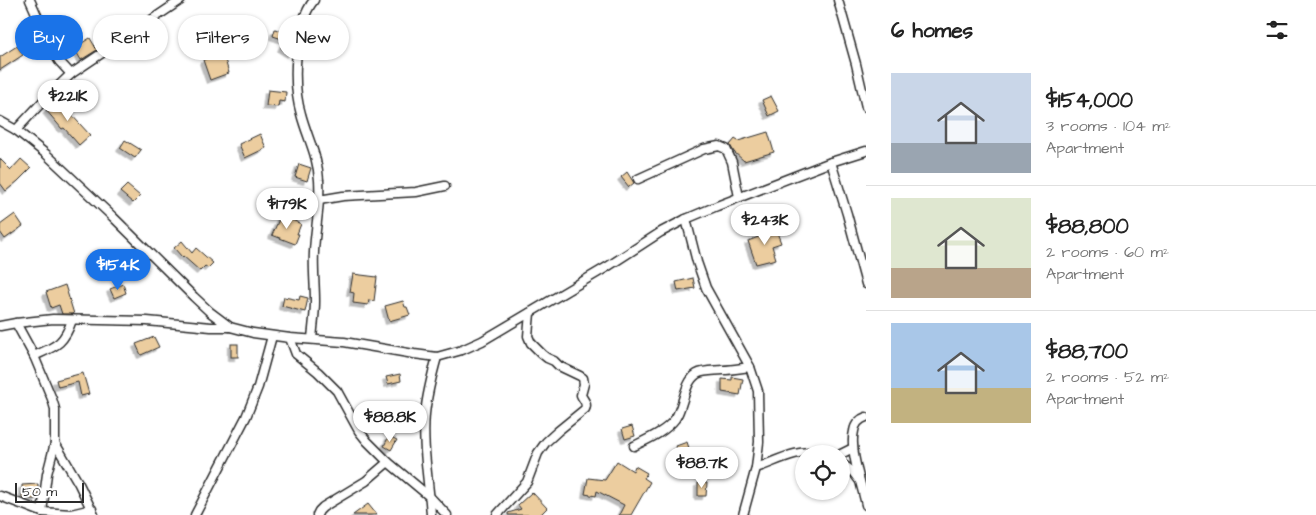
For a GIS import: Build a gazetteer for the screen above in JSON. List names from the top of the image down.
{
  "scale_bar": "50 m",
  "page": {
    "heading": "6 homes",
    "chip": [
      "Buy",
      "Rent",
      "Filters",
      "New"
    ],
    "list": [
      {
        "name": "$154,000",
        "note": "3 rooms · 104 m² · Apartment"
      },
      {
        "name": "$88,800",
        "note": "2 rooms · 60 m² · Apartment"
      },
      {
        "name": "$88,700",
        "note": "2 rooms · 52 m² · Apartment"
      }
    ],
    "price": [
      "$221K",
      "$179K",
      "$243K",
      "$154K",
      "$88.8K",
      "$88.7K"
    ],
    "scale": "50 m"
  }
}
